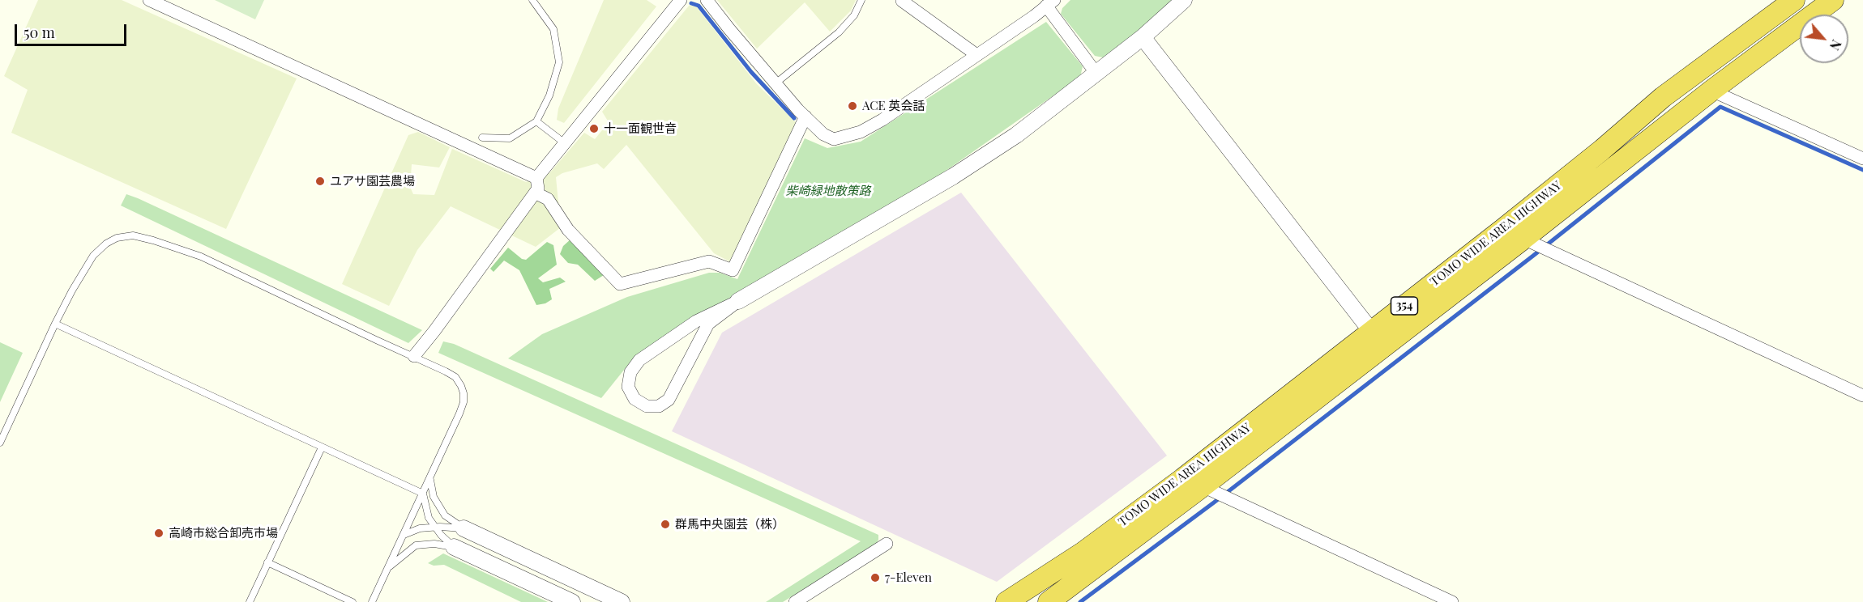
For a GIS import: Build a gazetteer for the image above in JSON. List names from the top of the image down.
{
  "streets": {
    "highway": ["TOMO WIDE AREA HIGHWAY", "354"]
  },
  "parks": ["柴崎緑地散策路"],
  "places": [
    "ACE 英会話",
    "十一面観世音",
    "ユアサ園芸農場",
    "群馬中央園芸（株）",
    "高崎市総合卸売市場",
    "7-Eleven"
  ],
  "scale_bar": "50 m",
  "north": "bottom right"
}
